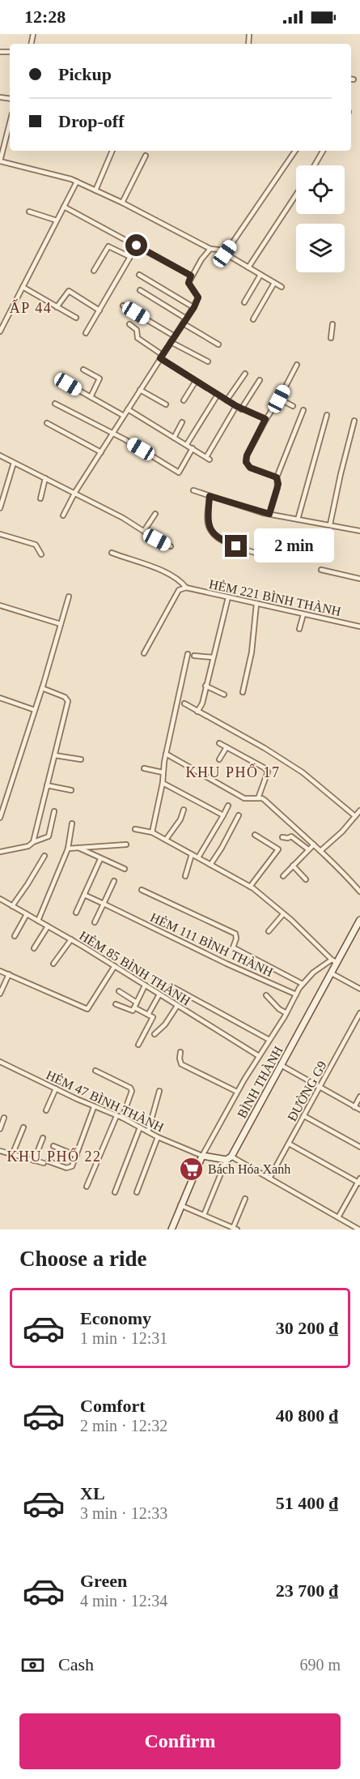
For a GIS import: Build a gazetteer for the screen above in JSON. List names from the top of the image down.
{
  "streets": {
    "street": [
      "HẺM 221 BÌNH THÀNH",
      "HẺM 111 BÌNH THÀNH",
      "HẺM 85 BÌNH THÀNH",
      "BÌNH THÀNH",
      "ĐƯỜNG G9",
      "HẺM 47 BÌNH THÀNH"
    ]
  },
  "districts": ["ẤP 44", "KHU PHỐ 17", "KHU PHỐ 22"],
  "places": {
    "supermarket": ["Bách Hóa Xanh"]
  },
  "page": {
    "status": "12:28",
    "banner": ["Pickup", "Drop-off"],
    "bubble": "2 min",
    "heading": "Choose a ride",
    "list": [
      {
        "name": "Economy",
        "note": "1 min · 12:31",
        "value": "30 200 ₫"
      },
      {
        "name": "Comfort",
        "note": "2 min · 12:32",
        "value": "40 800 ₫"
      },
      {
        "name": "XL",
        "note": "3 min · 12:33",
        "value": "51 400 ₫"
      },
      {
        "name": "Green",
        "note": "4 min · 12:34",
        "value": "23 700 ₫"
      }
    ],
    "pay": ["Cash", "690 m"],
    "buttons": "Confirm"
  }
}
